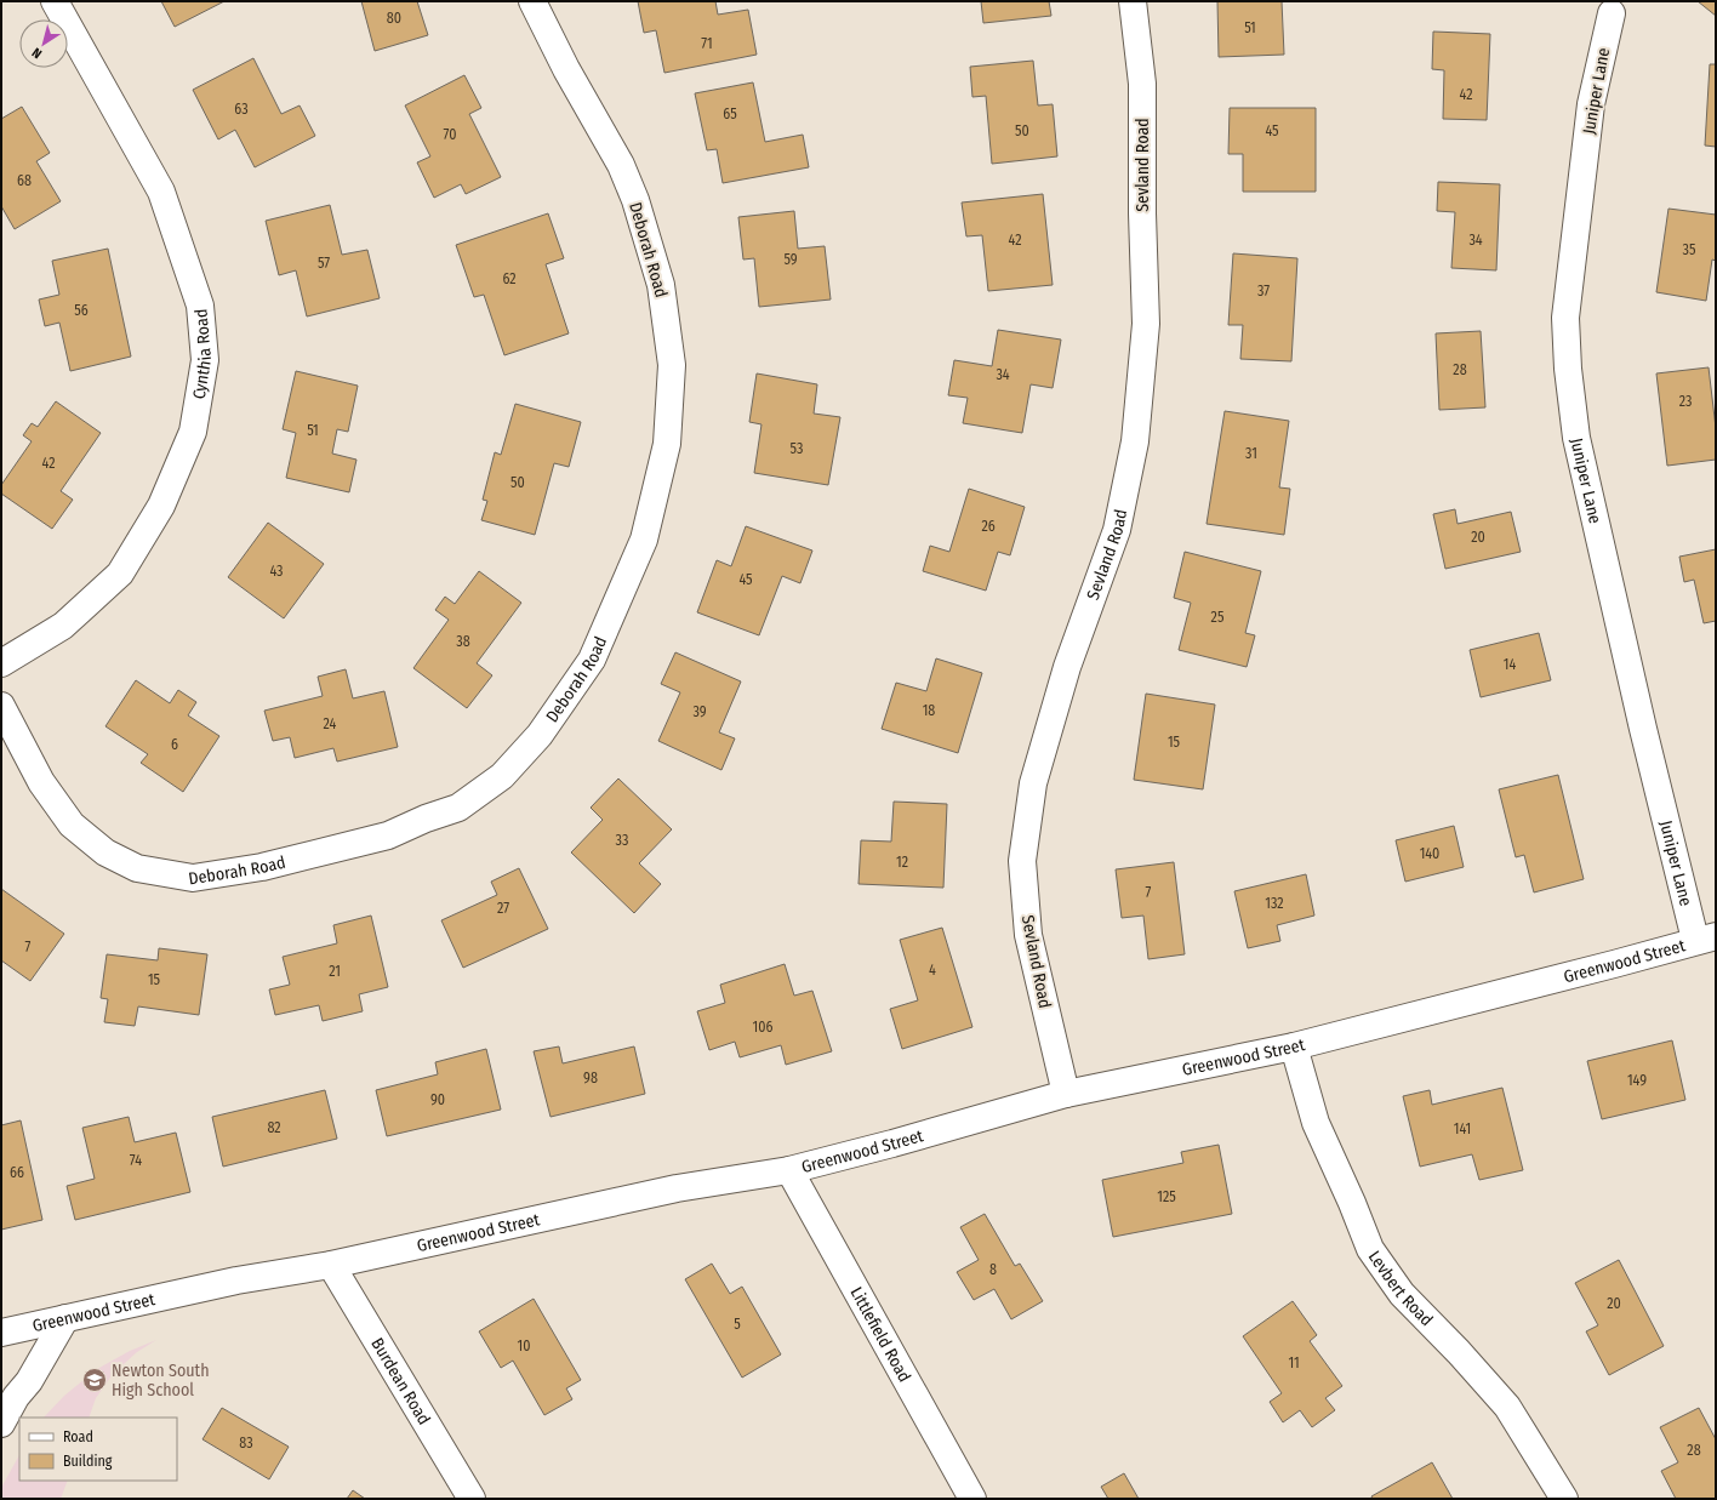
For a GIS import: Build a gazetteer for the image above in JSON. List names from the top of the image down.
{
  "streets": {
    "street": [
      "Juniper Lane",
      "Sevland Road",
      "Deborah Road",
      "Cynthia Road",
      "Greenwood Street",
      "Levbert Road",
      "Littlefield Road",
      "Burdean Road"
    ]
  },
  "crossings": [
    ["Juniper Lane", "Greenwood Street"],
    ["Sevland Road", "Greenwood Street"],
    ["Greenwood Street", "Levbert Road"],
    ["Greenwood Street", "Littlefield Road"],
    ["Greenwood Street", "Burdean Road"]
  ],
  "places": {
    "school or university": ["Newton South High School"]
  },
  "house_numbers": [
    "80",
    "51",
    "71",
    "42",
    "63",
    "65",
    "50",
    "45",
    "70",
    "68",
    "42",
    "34",
    "35",
    "59",
    "57",
    "62",
    "37",
    "56",
    "28",
    "34",
    "23",
    "51",
    "53",
    "31",
    "42",
    "50",
    "26",
    "20",
    "43",
    "45",
    "25",
    "38",
    "14",
    "18",
    "39",
    "24",
    "15",
    "6",
    "33",
    "140",
    "12",
    "7",
    "132",
    "27",
    "7",
    "4",
    "21",
    "15",
    "106",
    "98",
    "149",
    "90",
    "82",
    "141",
    "74",
    "66",
    "125",
    "8",
    "20",
    "5",
    "10",
    "11",
    "83",
    "28"
  ],
  "legend": ["Road", "Building"],
  "north": "bottom left"
}
